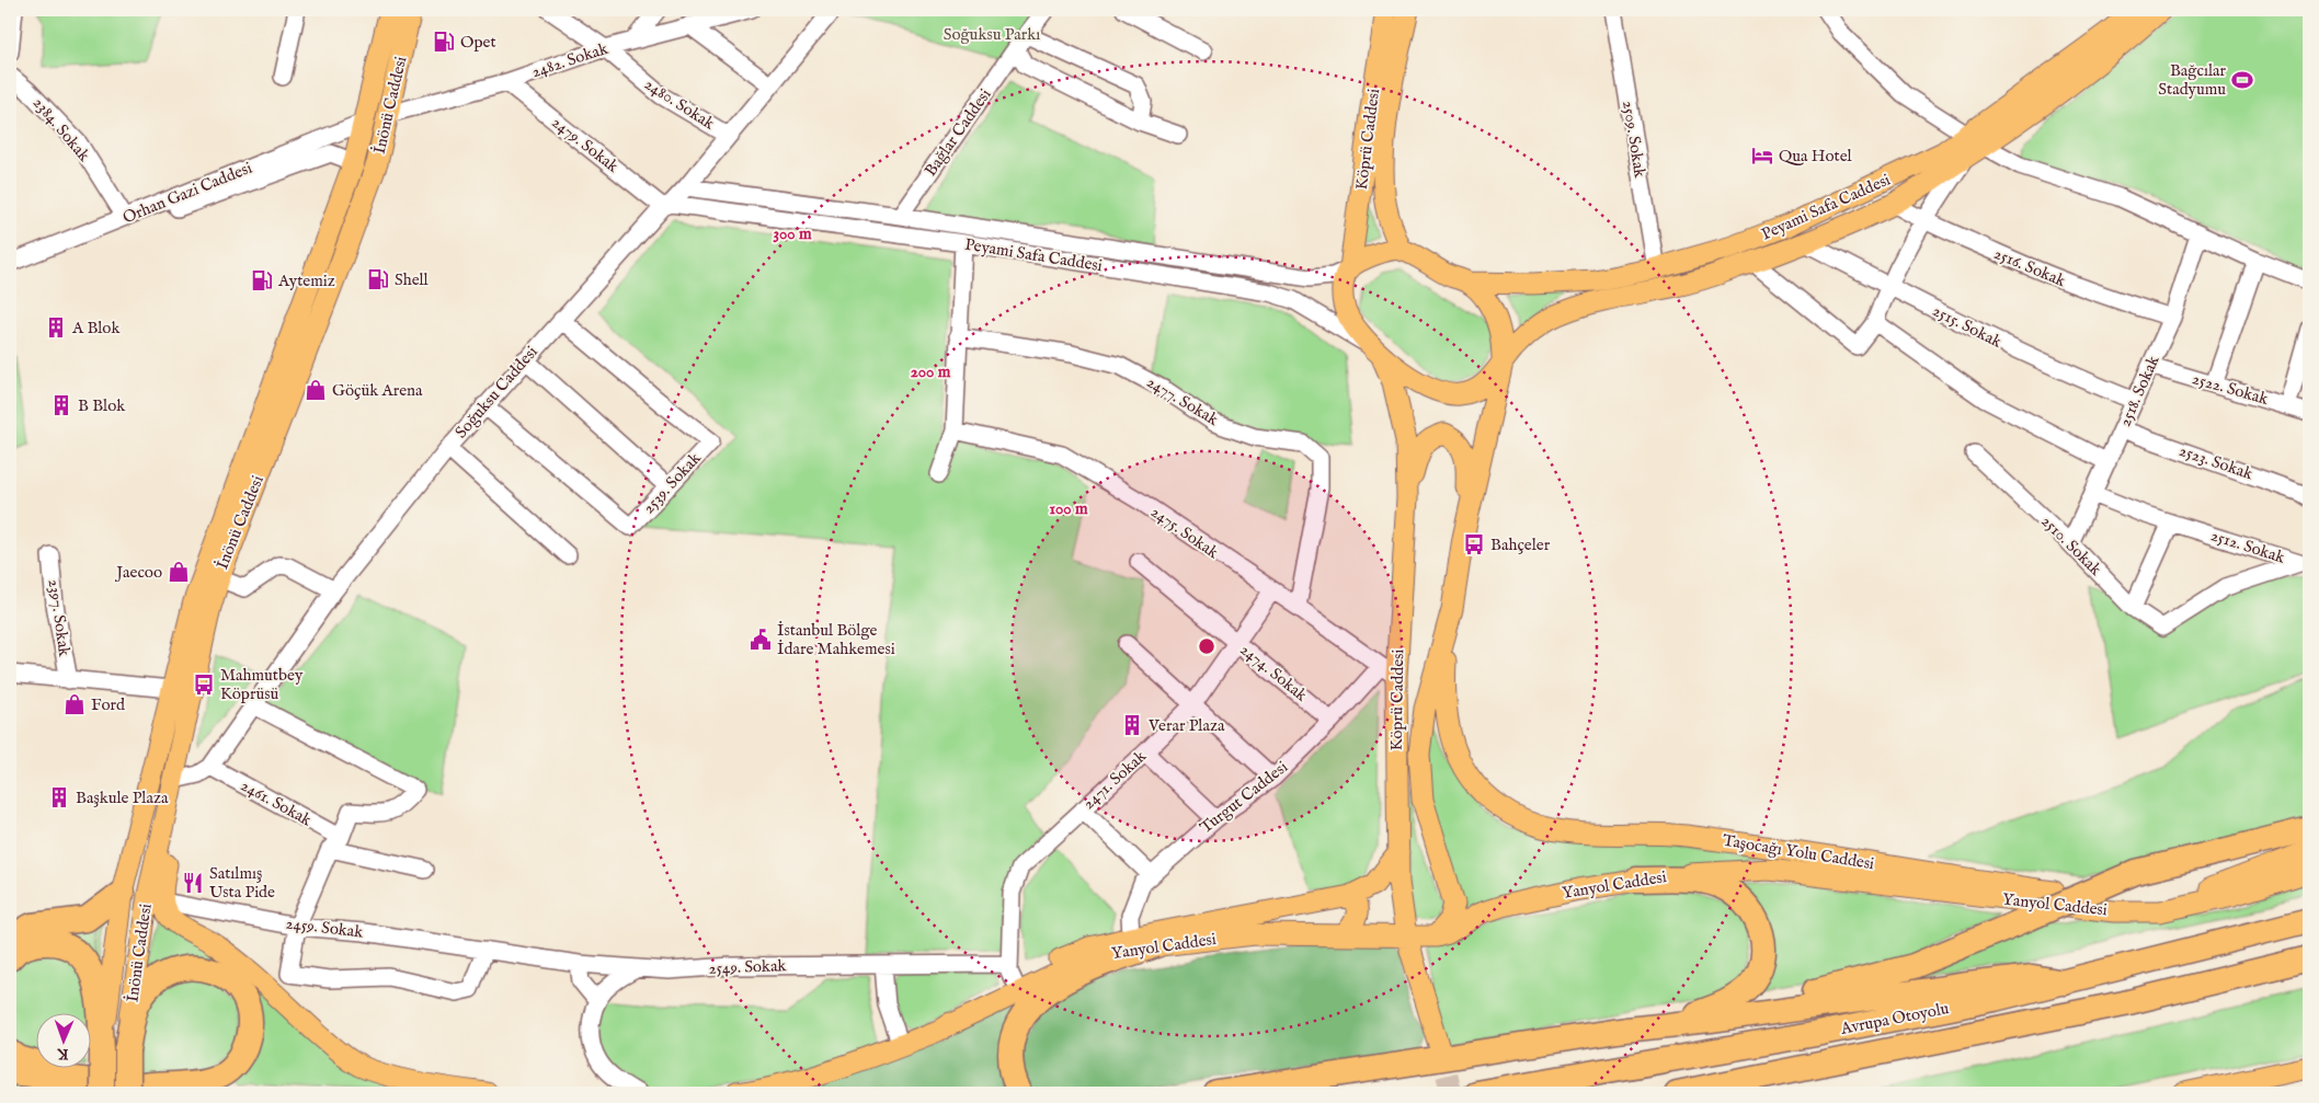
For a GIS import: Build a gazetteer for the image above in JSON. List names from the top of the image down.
{
  "streets": {
    "highway": ["Avrupa Otoyolu"],
    "main road": [
      "İnönü Caddesi",
      "Köprü Caddesi",
      "Peyami Safa Caddesi",
      "Taşocağı Yolu Caddesi",
      "Yanyol Caddesi"
    ],
    "street": [
      "2482. Sokak",
      "2480. Sokak",
      "2384. Sokak",
      "Bağlar Caddesi",
      "2509. Sokak",
      "2479. Sokak",
      "Orhan Gazi Caddesi",
      "2516. Sokak",
      "2515. Sokak",
      "2522. Sokak",
      "2518. Sokak",
      "Soğuksu Caddesi",
      "2477. Sokak",
      "2523. Sokak",
      "2539. Sokak",
      "2475. Sokak",
      "2510. Sokak",
      "2512. Sokak",
      "2397. Sokak",
      "2474. Sokak",
      "2471. Sokak",
      "Turgut Caddesi",
      "2461. Sokak",
      "2459. Sokak",
      "2549. Sokak"
    ]
  },
  "crossings": [
    ["2482. Sokak", "2480. Sokak"],
    ["2482. Sokak", "İnönü Caddesi"],
    ["2482. Sokak", "2479. Sokak"],
    ["2480. Sokak", "Soğuksu Caddesi"],
    ["İnönü Caddesi", "Orhan Gazi Caddesi"],
    ["2384. Sokak", "Orhan Gazi Caddesi"],
    ["Bağlar Caddesi", "Peyami Safa Caddesi"],
    ["Köprü Caddesi", "Peyami Safa Caddesi"],
    ["Köprü Caddesi", "2475. Sokak"],
    ["Köprü Caddesi", "Turgut Caddesi"],
    ["Köprü Caddesi", "Taşocağı Yolu Caddesi"],
    ["Köprü Caddesi", "Yanyol Caddesi"],
    ["2509. Sokak", "Peyami Safa Caddesi"],
    ["2479. Sokak", "Peyami Safa Caddesi"],
    ["2479. Sokak", "Soğuksu Caddesi"],
    ["Peyami Safa Caddesi", "Soğuksu Caddesi"],
    ["2516. Sokak", "2518. Sokak"],
    ["2515. Sokak", "2518. Sokak"],
    ["2522. Sokak", "2518. Sokak"],
    ["2518. Sokak", "2523. Sokak"],
    ["2518. Sokak", "2510. Sokak"],
    ["2518. Sokak", "2512. Sokak"],
    ["Soğuksu Caddesi", "2539. Sokak"],
    ["Soğuksu Caddesi", "2461. Sokak"],
    ["2477. Sokak", "2475. Sokak"],
    ["2475. Sokak", "2471. Sokak"],
    ["2475. Sokak", "Turgut Caddesi"],
    ["2510. Sokak", "2512. Sokak"],
    ["2474. Sokak", "2471. Sokak"],
    ["2474. Sokak", "Turgut Caddesi"],
    ["2471. Sokak", "2549. Sokak"],
    ["2459. Sokak", "2549. Sokak"]
  ],
  "parks": ["Soğuksu Parkı"],
  "places": {
    "fuel station": ["Opet", "Shell", "Aytemiz"],
    "sports": ["Bağcılar Stadyumu"],
    "hotel": ["Qua Hotel"],
    "building": [
      "A Blok",
      "B Blok",
      "Verar Plaza",
      "Başkule Plaza"
    ],
    "shop": ["Göçük Arena", "Jaecoo", "Ford"],
    "bus stop": ["Bahçeler", "Mahmutbey Köprüsü"],
    "public building": ["İstanbul Bölge İdare Mahkemesi"],
    "restaurant": ["Satılmış Usta Pide"]
  },
  "north": "bottom",
  "rings": ["300 m", "200 m", "100 m"]
}
